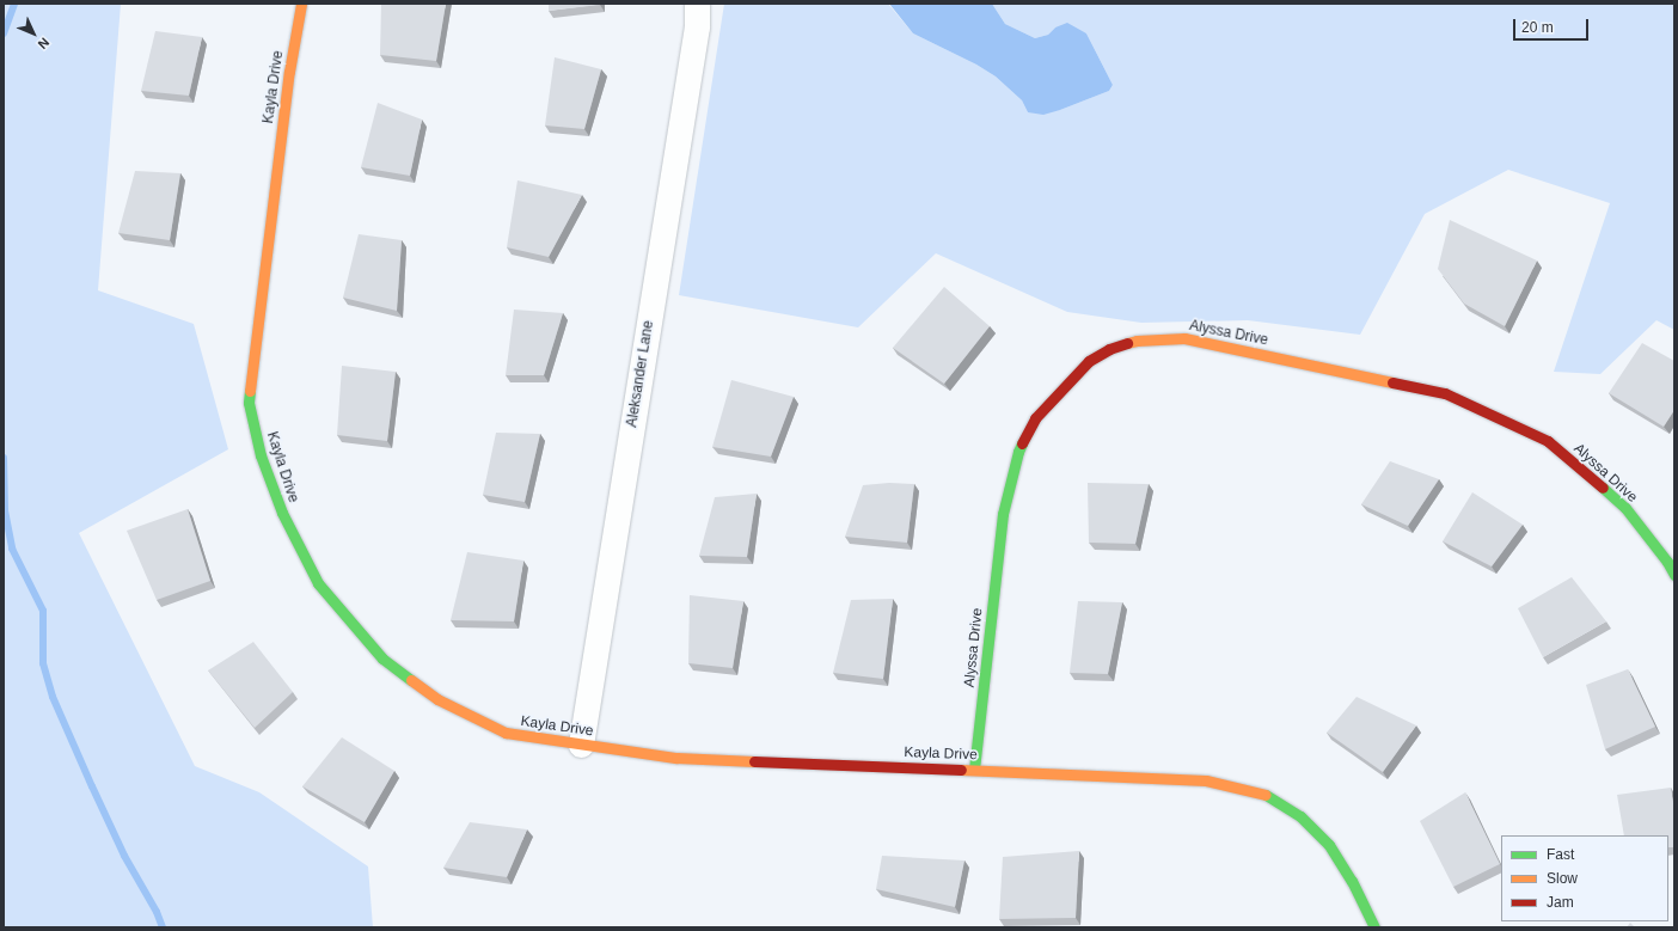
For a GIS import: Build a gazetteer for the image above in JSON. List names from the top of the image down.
{
  "streets": {
    "street": ["Kayla Drive", "Alyssa Drive", "Aleksander Lane"]
  },
  "crossings": [
    ["Kayla Drive", "Alyssa Drive"],
    ["Kayla Drive", "Aleksander Lane"]
  ],
  "legend": ["Fast", "Slow", "Jam"],
  "scale_bar": "20 m",
  "north": "bottom right"
}
